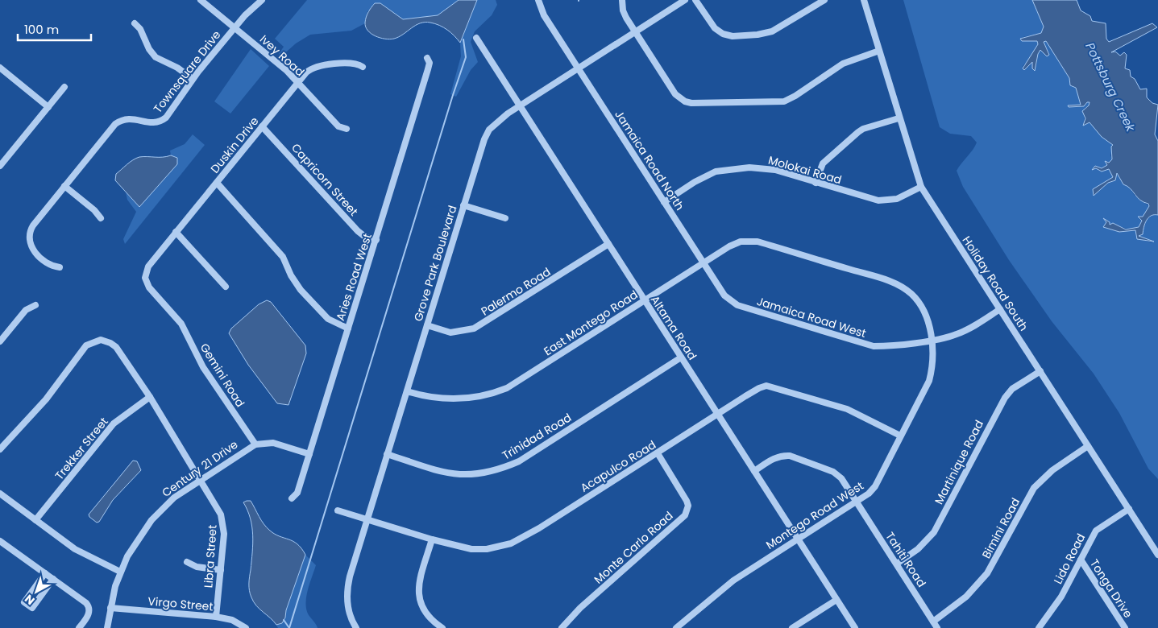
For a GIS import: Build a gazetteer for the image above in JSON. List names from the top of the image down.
{
  "streets": {
    "street": [
      "Ivey Road",
      "Townsquare Drive",
      "Duskin Drive",
      "Jamaica Road North",
      "Molokai Road",
      "Capricorn Street",
      "Grove Park Boulevard",
      "Aries Road West",
      "Holiday Road South",
      "Palermo Road",
      "Jamaica Road West",
      "East Montego Road",
      "Altama Road",
      "Gemini Road",
      "Trinidad Road",
      "Trekker Street",
      "Martinique Road",
      "Acapulco Road",
      "Century 21 Drive",
      "Montego Road West",
      "Bimini Road",
      "Monte Carlo Road",
      "Libra Street",
      "Lido Road",
      "Tahiti Road",
      "Tonga Drive",
      "Virgo Street"
    ]
  },
  "crossings": [
    ["Ivey Road", "Townsquare Drive"],
    ["Ivey Road", "Duskin Drive"],
    ["Duskin Drive", "Capricorn Street"],
    ["Duskin Drive", "Gemini Road"],
    ["Jamaica Road North", "Molokai Road"],
    ["Jamaica Road North", "Grove Park Boulevard"],
    ["Jamaica Road North", "Jamaica Road West"],
    ["Jamaica Road North", "East Montego Road"],
    ["Molokai Road", "Holiday Road South"],
    ["Capricorn Street", "Aries Road West"],
    ["Grove Park Boulevard", "Palermo Road"],
    ["Grove Park Boulevard", "East Montego Road"],
    ["Grove Park Boulevard", "Altama Road"],
    ["Grove Park Boulevard", "Trinidad Road"],
    ["Grove Park Boulevard", "Acapulco Road"],
    ["Aries Road West", "Century 21 Drive"],
    ["Holiday Road South", "Jamaica Road West"],
    ["Holiday Road South", "Martinique Road"],
    ["Holiday Road South", "Bimini Road"],
    ["Holiday Road South", "Lido Road"],
    ["Palermo Road", "Altama Road"],
    ["Jamaica Road West", "East Montego Road"],
    ["Jamaica Road West", "Montego Road West"],
    ["East Montego Road", "Altama Road"],
    ["East Montego Road", "Montego Road West"],
    ["Altama Road", "Trinidad Road"],
    ["Altama Road", "Acapulco Road"],
    ["Altama Road", "Montego Road West"],
    ["Altama Road", "Tahiti Road"],
    ["Gemini Road", "Century 21 Drive"],
    ["Trekker Street", "Libra Street"],
    ["Martinique Road", "Tahiti Road"],
    ["Acapulco Road", "Montego Road West"],
    ["Acapulco Road", "Monte Carlo Road"],
    ["Century 21 Drive", "Libra Street"],
    ["Century 21 Drive", "Virgo Street"],
    ["Montego Road West", "Tahiti Road"],
    ["Bimini Road", "Tahiti Road"],
    ["Libra Street", "Virgo Street"],
    ["Lido Road", "Tonga Drive"]
  ],
  "water": ["Pottsburg Creek"],
  "scale_bar": "100 m",
  "north": "bottom left"
}
